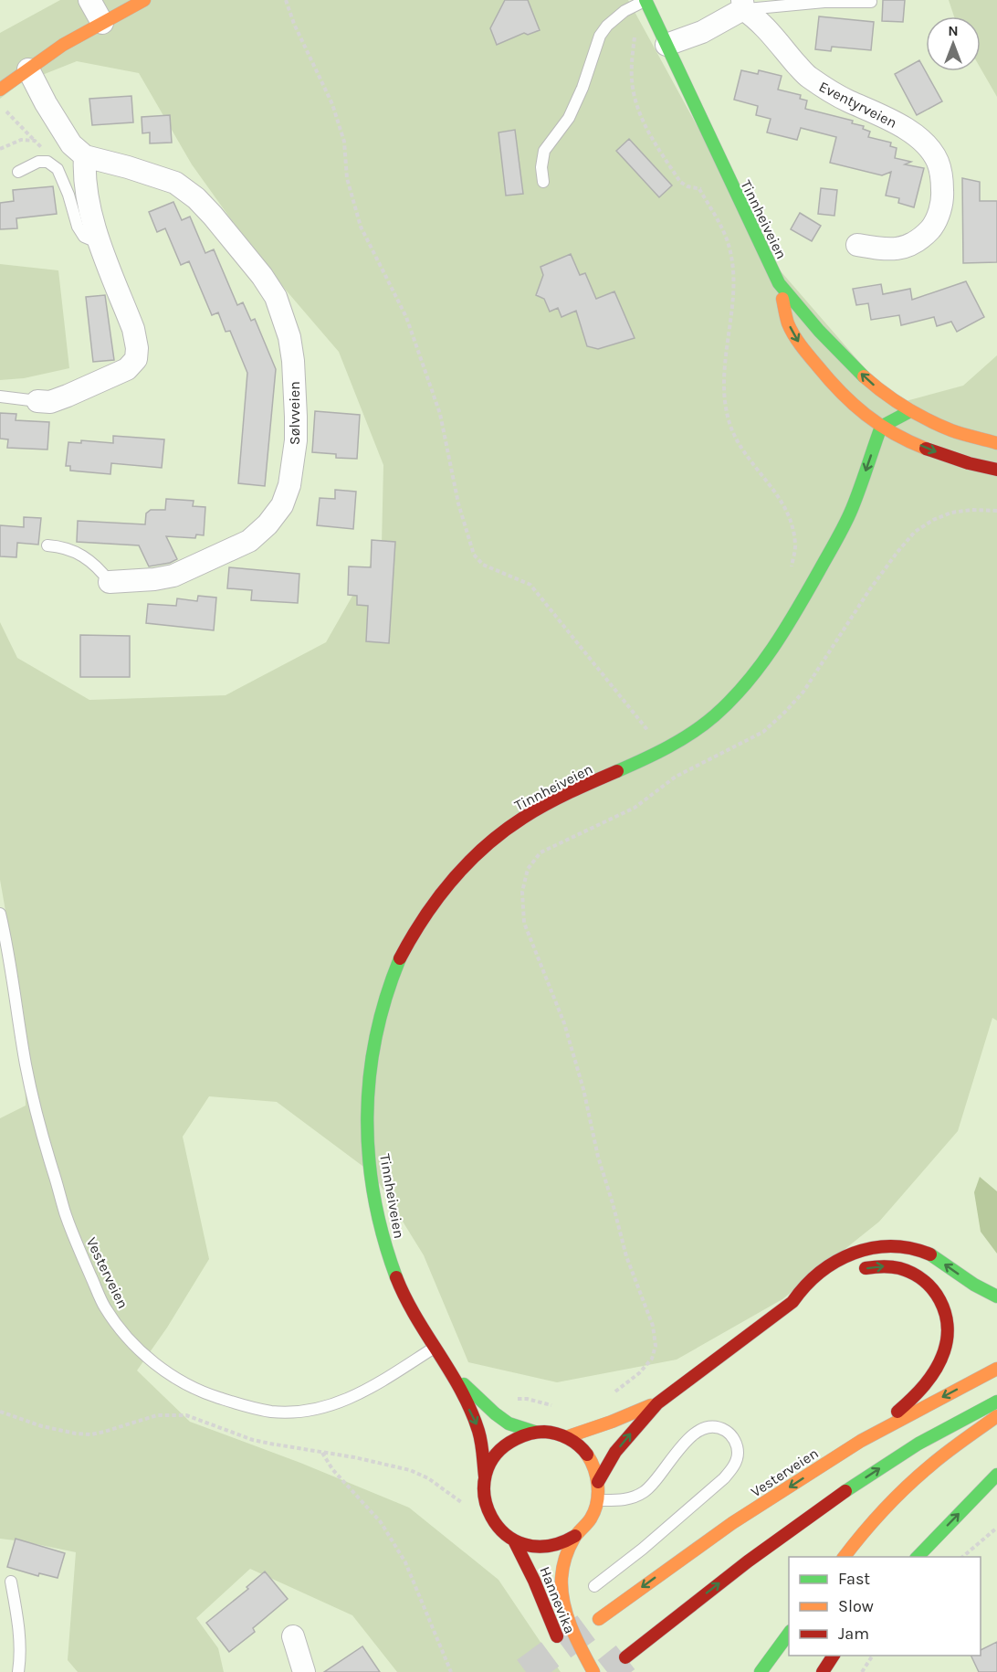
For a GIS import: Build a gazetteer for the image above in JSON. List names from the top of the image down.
{
  "streets": {
    "main road": ["Tinnheiveien", "Vesterveien", "Hannevika"],
    "street": ["Eventyrveien", "Sølvveien"]
  },
  "crossings": [
    ["Tinnheiveien", "Vesterveien"],
    ["Tinnheiveien", "Hannevika"]
  ],
  "one_way": ["Vesterveien"],
  "legend": ["Fast", "Slow", "Jam"],
  "north": "top"
}
